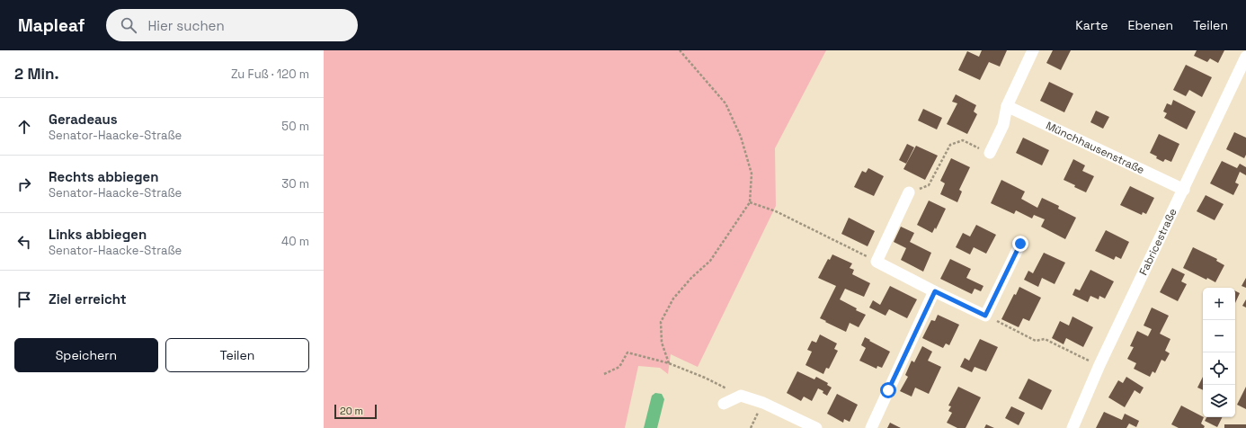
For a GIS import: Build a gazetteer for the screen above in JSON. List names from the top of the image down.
{
  "streets": {
    "street": ["Münchhausenstraße", "Fabricestraße"]
  },
  "crossings": [
    ["Münchhausenstraße", "Fabricestraße"]
  ],
  "scale_bar": "20 m",
  "page": {
    "header": "Mapleaf",
    "search": "Hier suchen",
    "nav": ["Karte", "Ebenen", "Teilen"],
    "heading": ["2 Min.", "Zu Fuß · 120 m"],
    "list": [
      ["Geradeaus", "Senator-Haacke-Straße", "50 m"],
      ["Rechts abbiegen", "Senator-Haacke-Straße", "30 m"],
      ["Links abbiegen", "Senator-Haacke-Straße", "40 m"],
      "Ziel erreicht"
    ],
    "map_buttons": ["+", "−"],
    "buttons": ["Speichern", "Teilen"],
    "scale": "20 m"
  }
}
